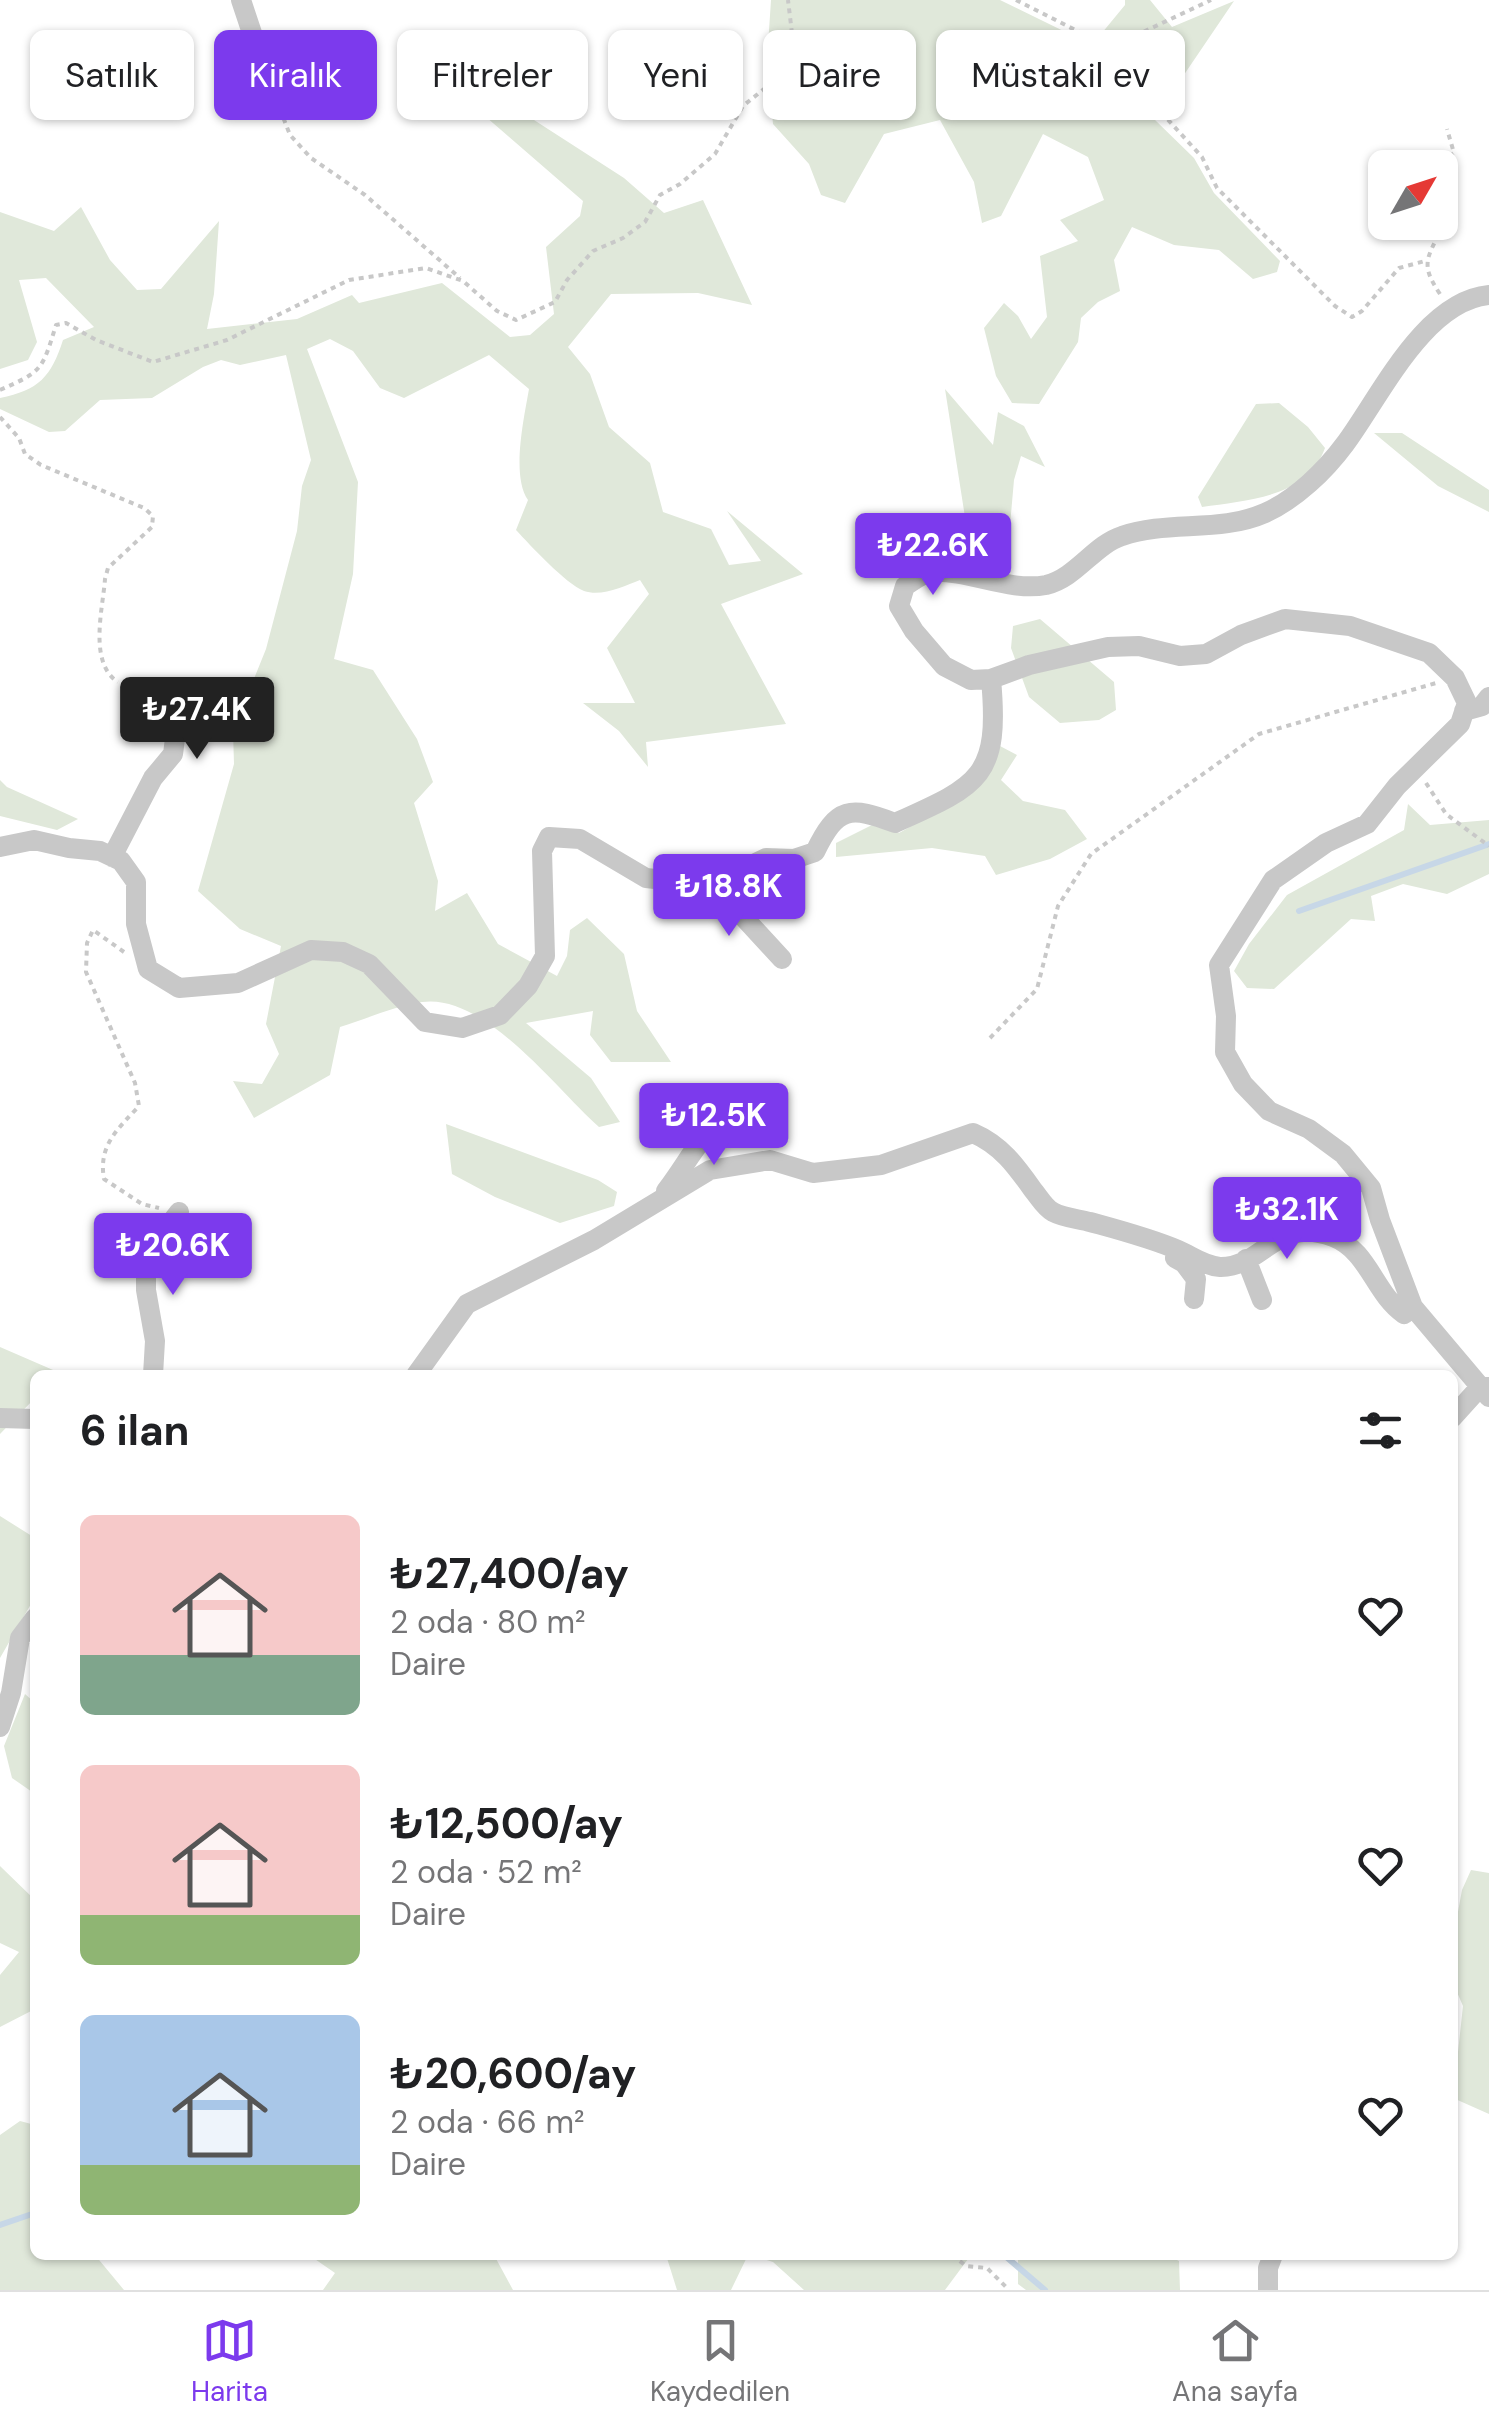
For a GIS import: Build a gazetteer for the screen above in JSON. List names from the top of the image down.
{
  "north": "top right",
  "page": {
    "chip": [
      "Satılık",
      "Kiralık",
      "Filtreler",
      "Yeni",
      "Daire",
      "Müstakil ev"
    ],
    "price": [
      "₺22.6K",
      "₺27.4K",
      "₺18.8K",
      "₺12.5K",
      "₺32.1K",
      "₺20.6K"
    ],
    "heading": "6 ilan",
    "list": [
      {
        "name": "₺27,400/ay",
        "note": "2 oda · 80 m² · Daire"
      },
      {
        "name": "₺12,500/ay",
        "note": "2 oda · 52 m² · Daire"
      },
      {
        "name": "₺20,600/ay",
        "note": "2 oda · 66 m² · Daire"
      }
    ],
    "tabs": ["Harita", "Kaydedilen", "Ana sayfa"]
  }
}
